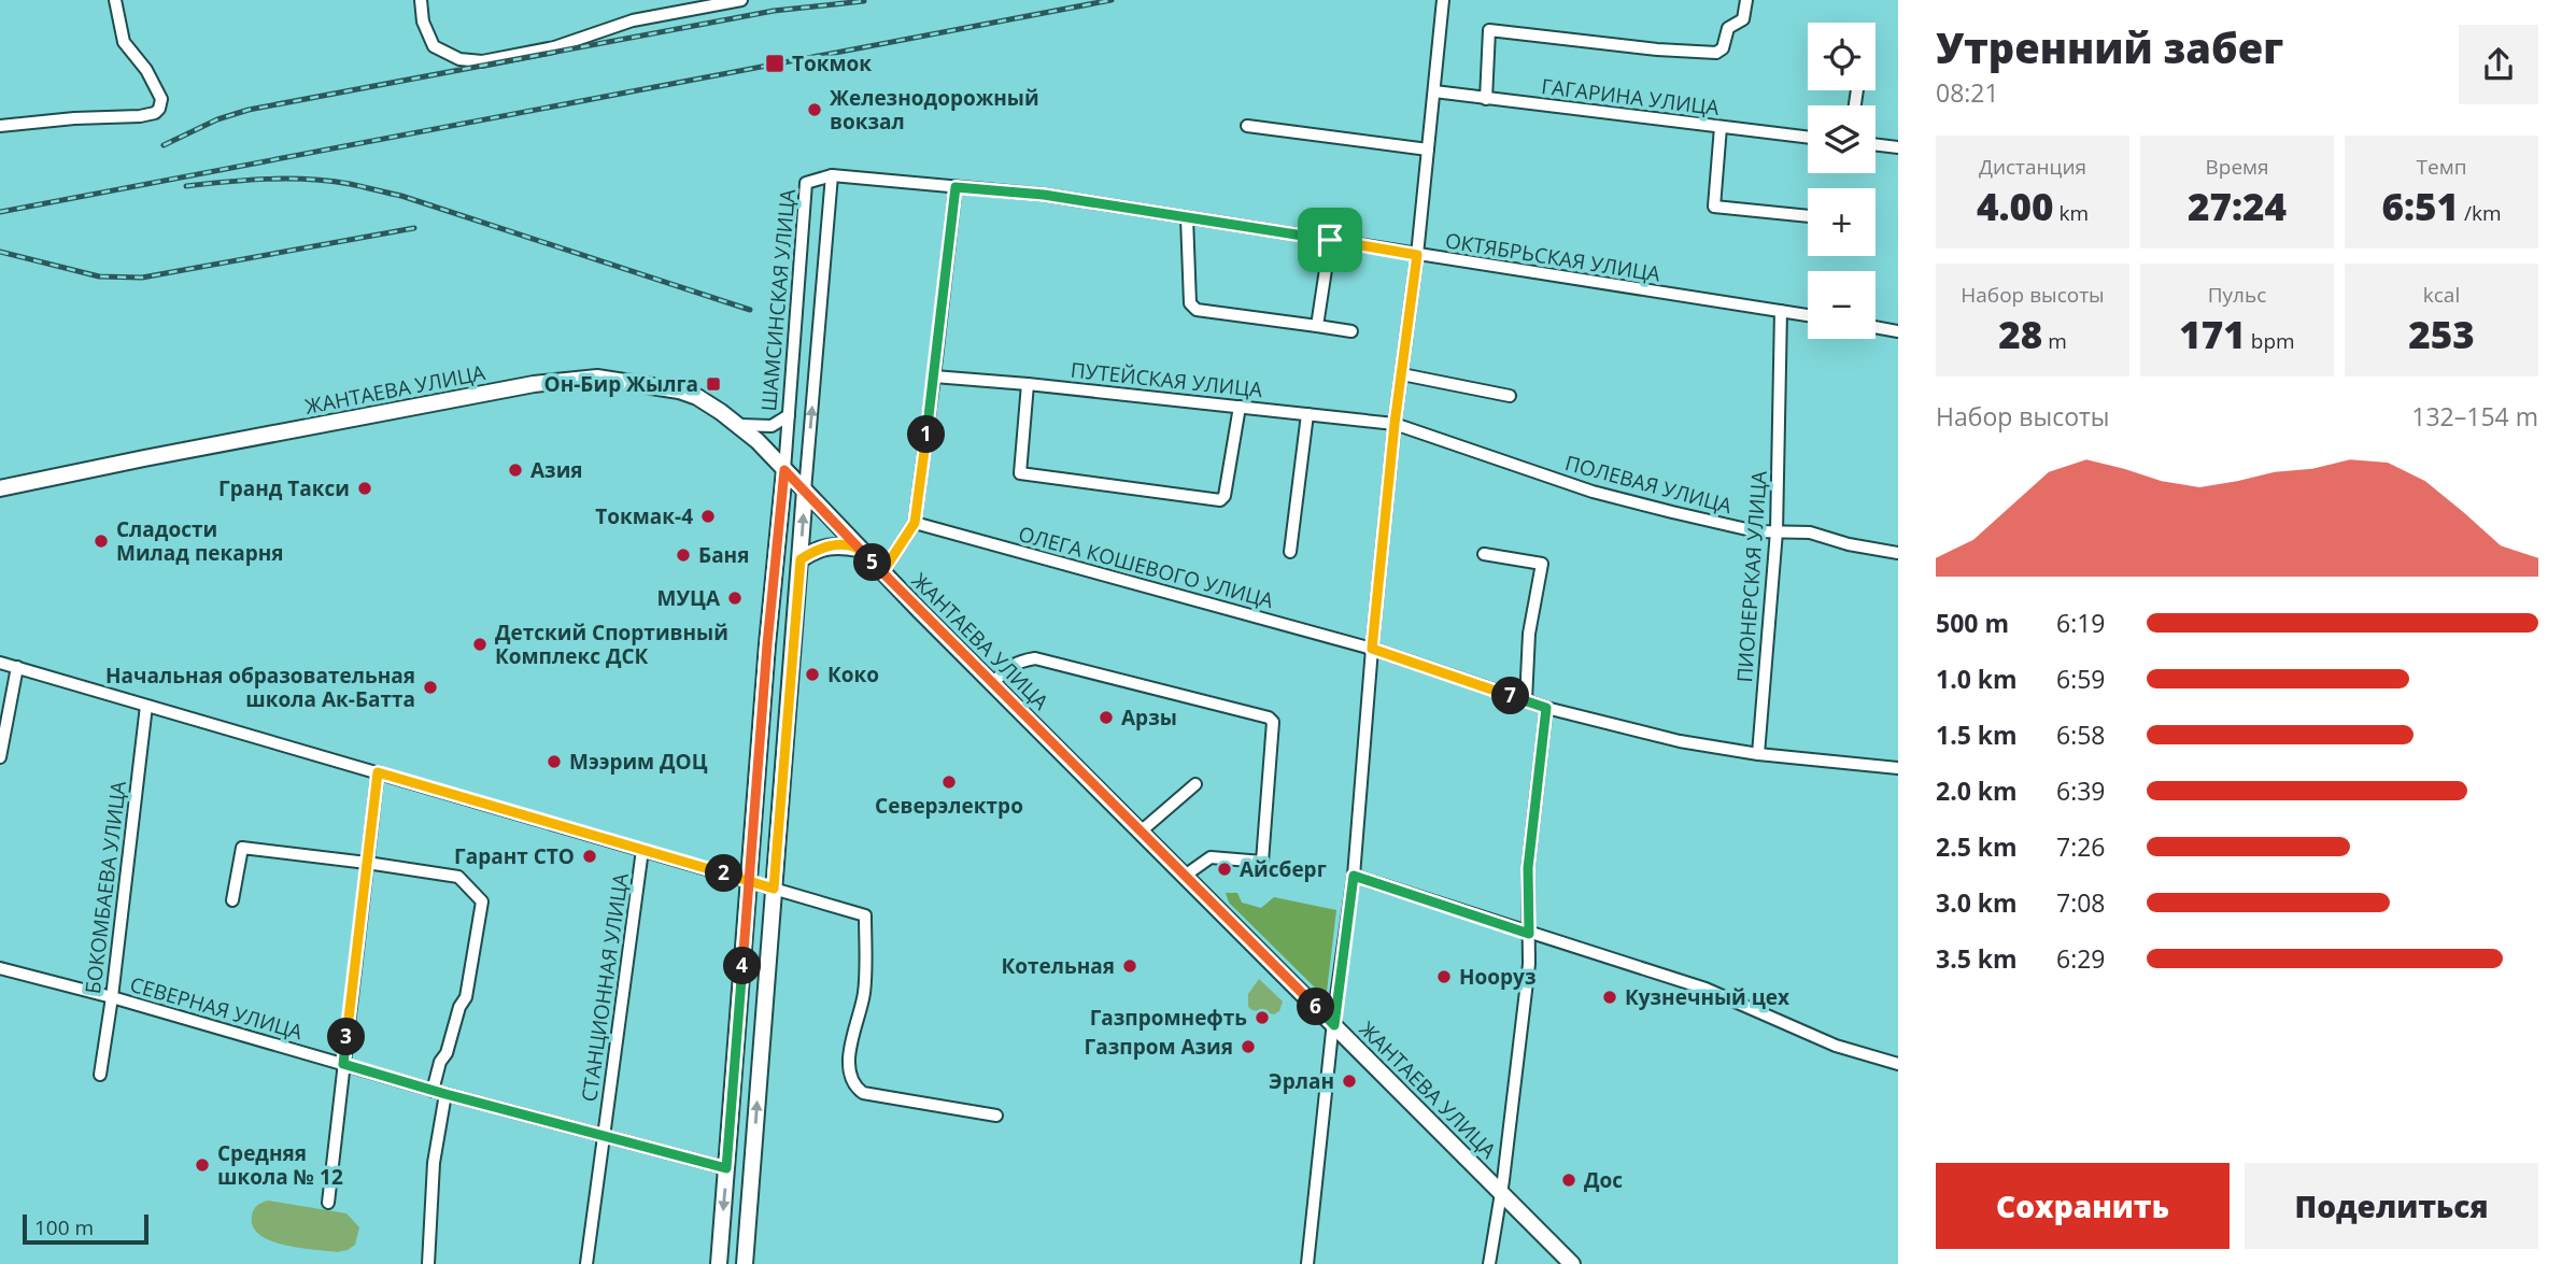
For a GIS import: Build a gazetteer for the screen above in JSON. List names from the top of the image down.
{
  "streets": {
    "main road": ["ШАМСИНСКАЯ УЛИЦА", "ЖАНТАЕВА УЛИЦА"],
    "street": [
      "ГАГАРИНА УЛИЦА",
      "ОКТЯБРЬСКАЯ УЛИЦА",
      "ПУТЕЙСКАЯ УЛИЦА",
      "ПОЛЕВАЯ УЛИЦА",
      "ОЛЕГА КОШЕВОГО УЛИЦА",
      "ПИОНЕРСКАЯ УЛИЦА",
      "БОКОМБАЕВА УЛИЦА",
      "СТАНЦИОННАЯ УЛИЦА",
      "СЕВЕРНАЯ УЛИЦА"
    ]
  },
  "crossings": [
    ["ОКТЯБРЬСКАЯ УЛИЦА", "ШАМСИНСКАЯ УЛИЦА"],
    ["ОКТЯБРЬСКАЯ УЛИЦА", "ПИОНЕРСКАЯ УЛИЦА"],
    ["ШАМСИНСКАЯ УЛИЦА", "ЖАНТАЕВА УЛИЦА"],
    ["ШАМСИНСКАЯ УЛИЦА", "СЕВЕРНАЯ УЛИЦА"],
    ["ПУТЕЙСКАЯ УЛИЦА", "ПОЛЕВАЯ УЛИЦА"],
    ["ПОЛЕВАЯ УЛИЦА", "ПИОНЕРСКАЯ УЛИЦА"],
    ["ОЛЕГА КОШЕВОГО УЛИЦА", "ПИОНЕРСКАЯ УЛИЦА"],
    ["БОКОМБАЕВА УЛИЦА", "СЕВЕРНАЯ УЛИЦА"],
    ["СТАНЦИОННАЯ УЛИЦА", "СЕВЕРНАЯ УЛИЦА"]
  ],
  "places": {
    "transit": ["Токмок", "Он-Бир Жылга"],
    "other": [
      "Железнодорожный вокзал",
      "Азия",
      "Гранд Такси",
      "Токмак-4",
      "Сладости Милад пекарня",
      "Баня",
      "МУЦА",
      "Детский Спортивный Комплекс ДСК",
      "Коко",
      "Начальная образовательная школа Ак-Батта",
      "Арзы",
      "Мээрим ДОЦ",
      "Северэлектро",
      "Гарант СТО",
      "Айсберг",
      "Котельная",
      "Нооруз",
      "Кузнечный цех",
      "Газпромнефть",
      "Газпром Азия",
      "Эрлан",
      "Средняя школа № 12",
      "Дос"
    ]
  },
  "scale_bar": "100 m",
  "page": {
    "heading": ["Утренний забег", "08:21"],
    "map_buttons": ["+", "−"],
    "stats": [
      ["Дистанция", "4.00 km"],
      ["Время", "27:24"],
      ["Темп", "6:51 /km"],
      ["Набор высоты", "28 m"],
      ["Пульс", "171 bpm"],
      ["kcal", "253"]
    ],
    "chart": ["Набор высоты", "132–154 m"],
    "pins": [
      "1",
      "5",
      "7",
      "2",
      "4",
      "6",
      "3"
    ],
    "list": [
      {
        "name": "500 m",
        "note": "6:19"
      },
      {
        "name": "1.0 km",
        "note": "6:59"
      },
      {
        "name": "1.5 km",
        "note": "6:58"
      },
      {
        "name": "2.0 km",
        "note": "6:39"
      },
      {
        "name": "2.5 km",
        "note": "7:26"
      },
      {
        "name": "3.0 km",
        "note": "7:08"
      },
      {
        "name": "3.5 km",
        "note": "6:29"
      }
    ],
    "buttons": ["Сохранить", "Поделиться"],
    "scale": "100 m"
  }
}
